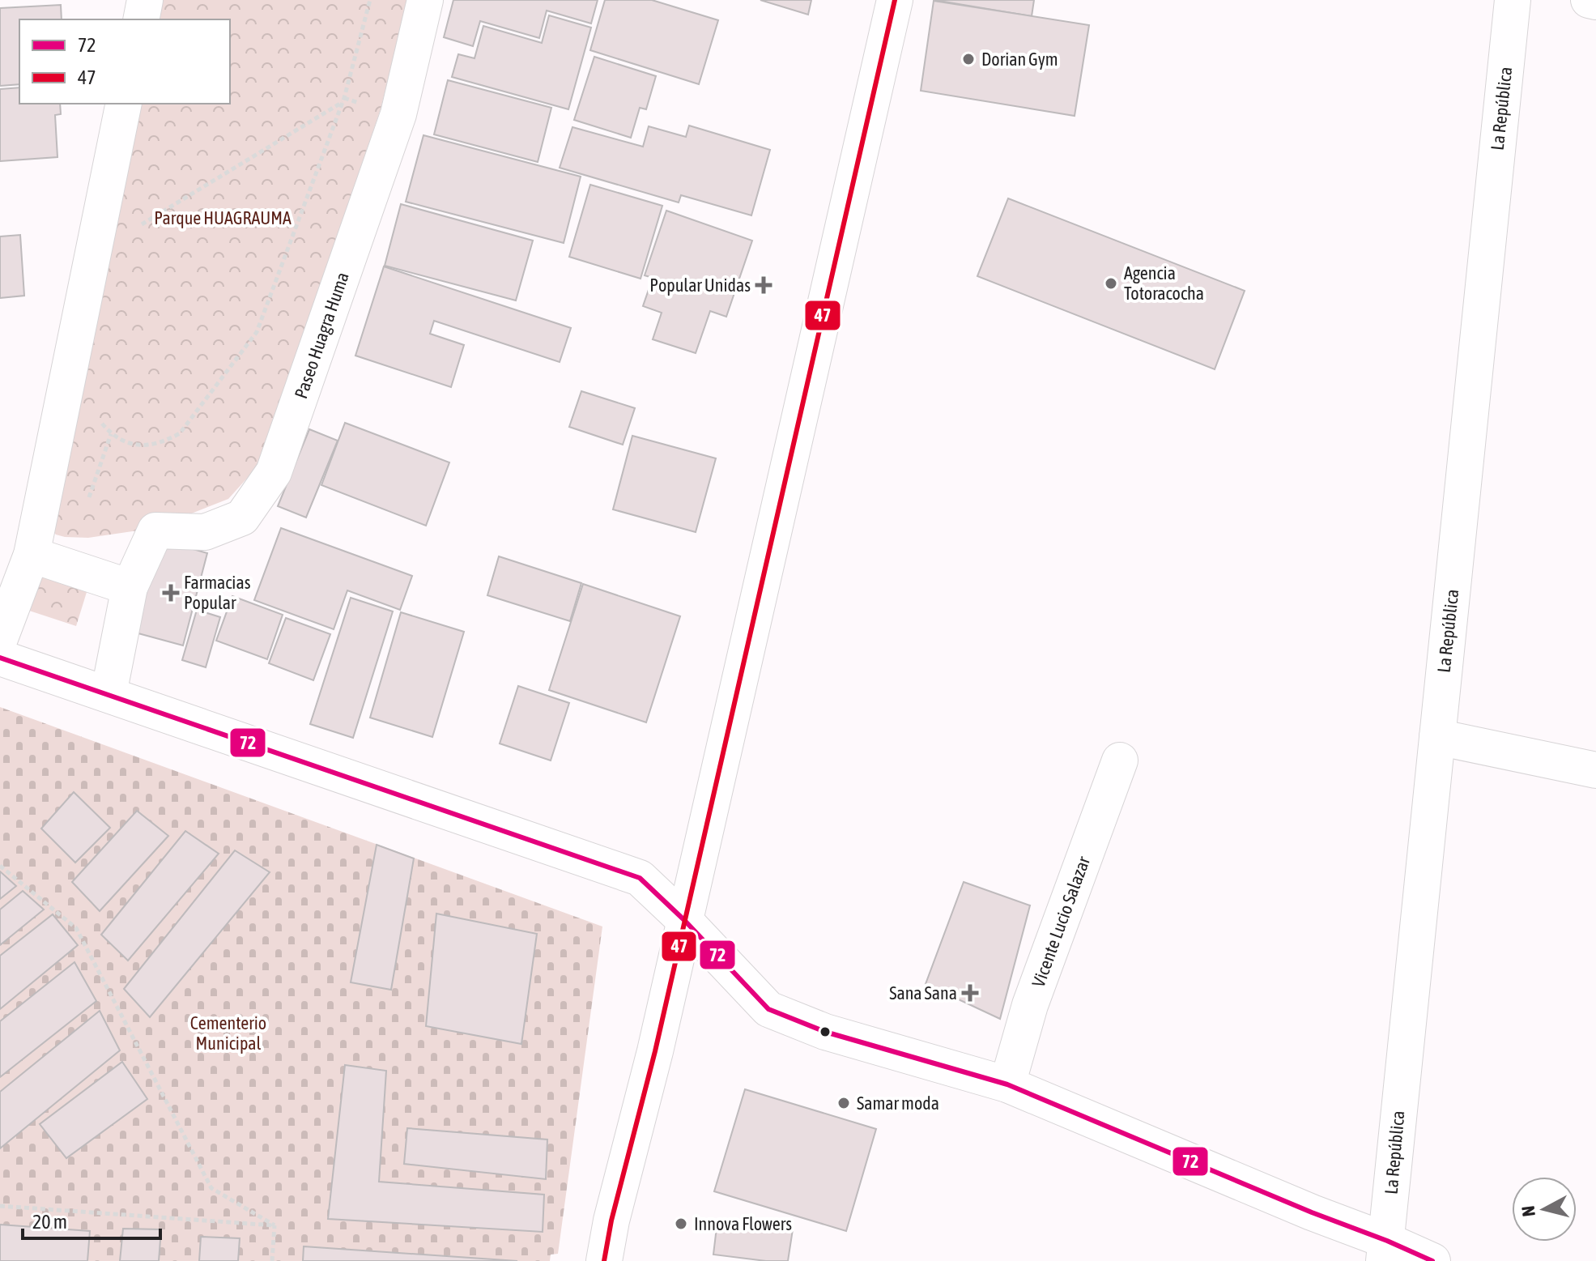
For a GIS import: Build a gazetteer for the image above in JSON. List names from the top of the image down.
{
  "streets": {
    "street": ["La República", "Paseo Huagra Huma", "Vicente Lucio Salazar"]
  },
  "parks": ["Parque HUAGRAUMA", "Cementerio Municipal"],
  "places": {
    "other": [
      "Dorian Gym",
      "Agencia Totoracocha",
      "Samar moda",
      "Innova Flowers"
    ],
    "health": ["Popular Unidas", "Farmacias Popular", "Sana Sana"]
  },
  "lines": ["transit line 47", "transit line 72"],
  "legend": ["72", "47"],
  "scale_bar": "20 m",
  "north": "left"
}
